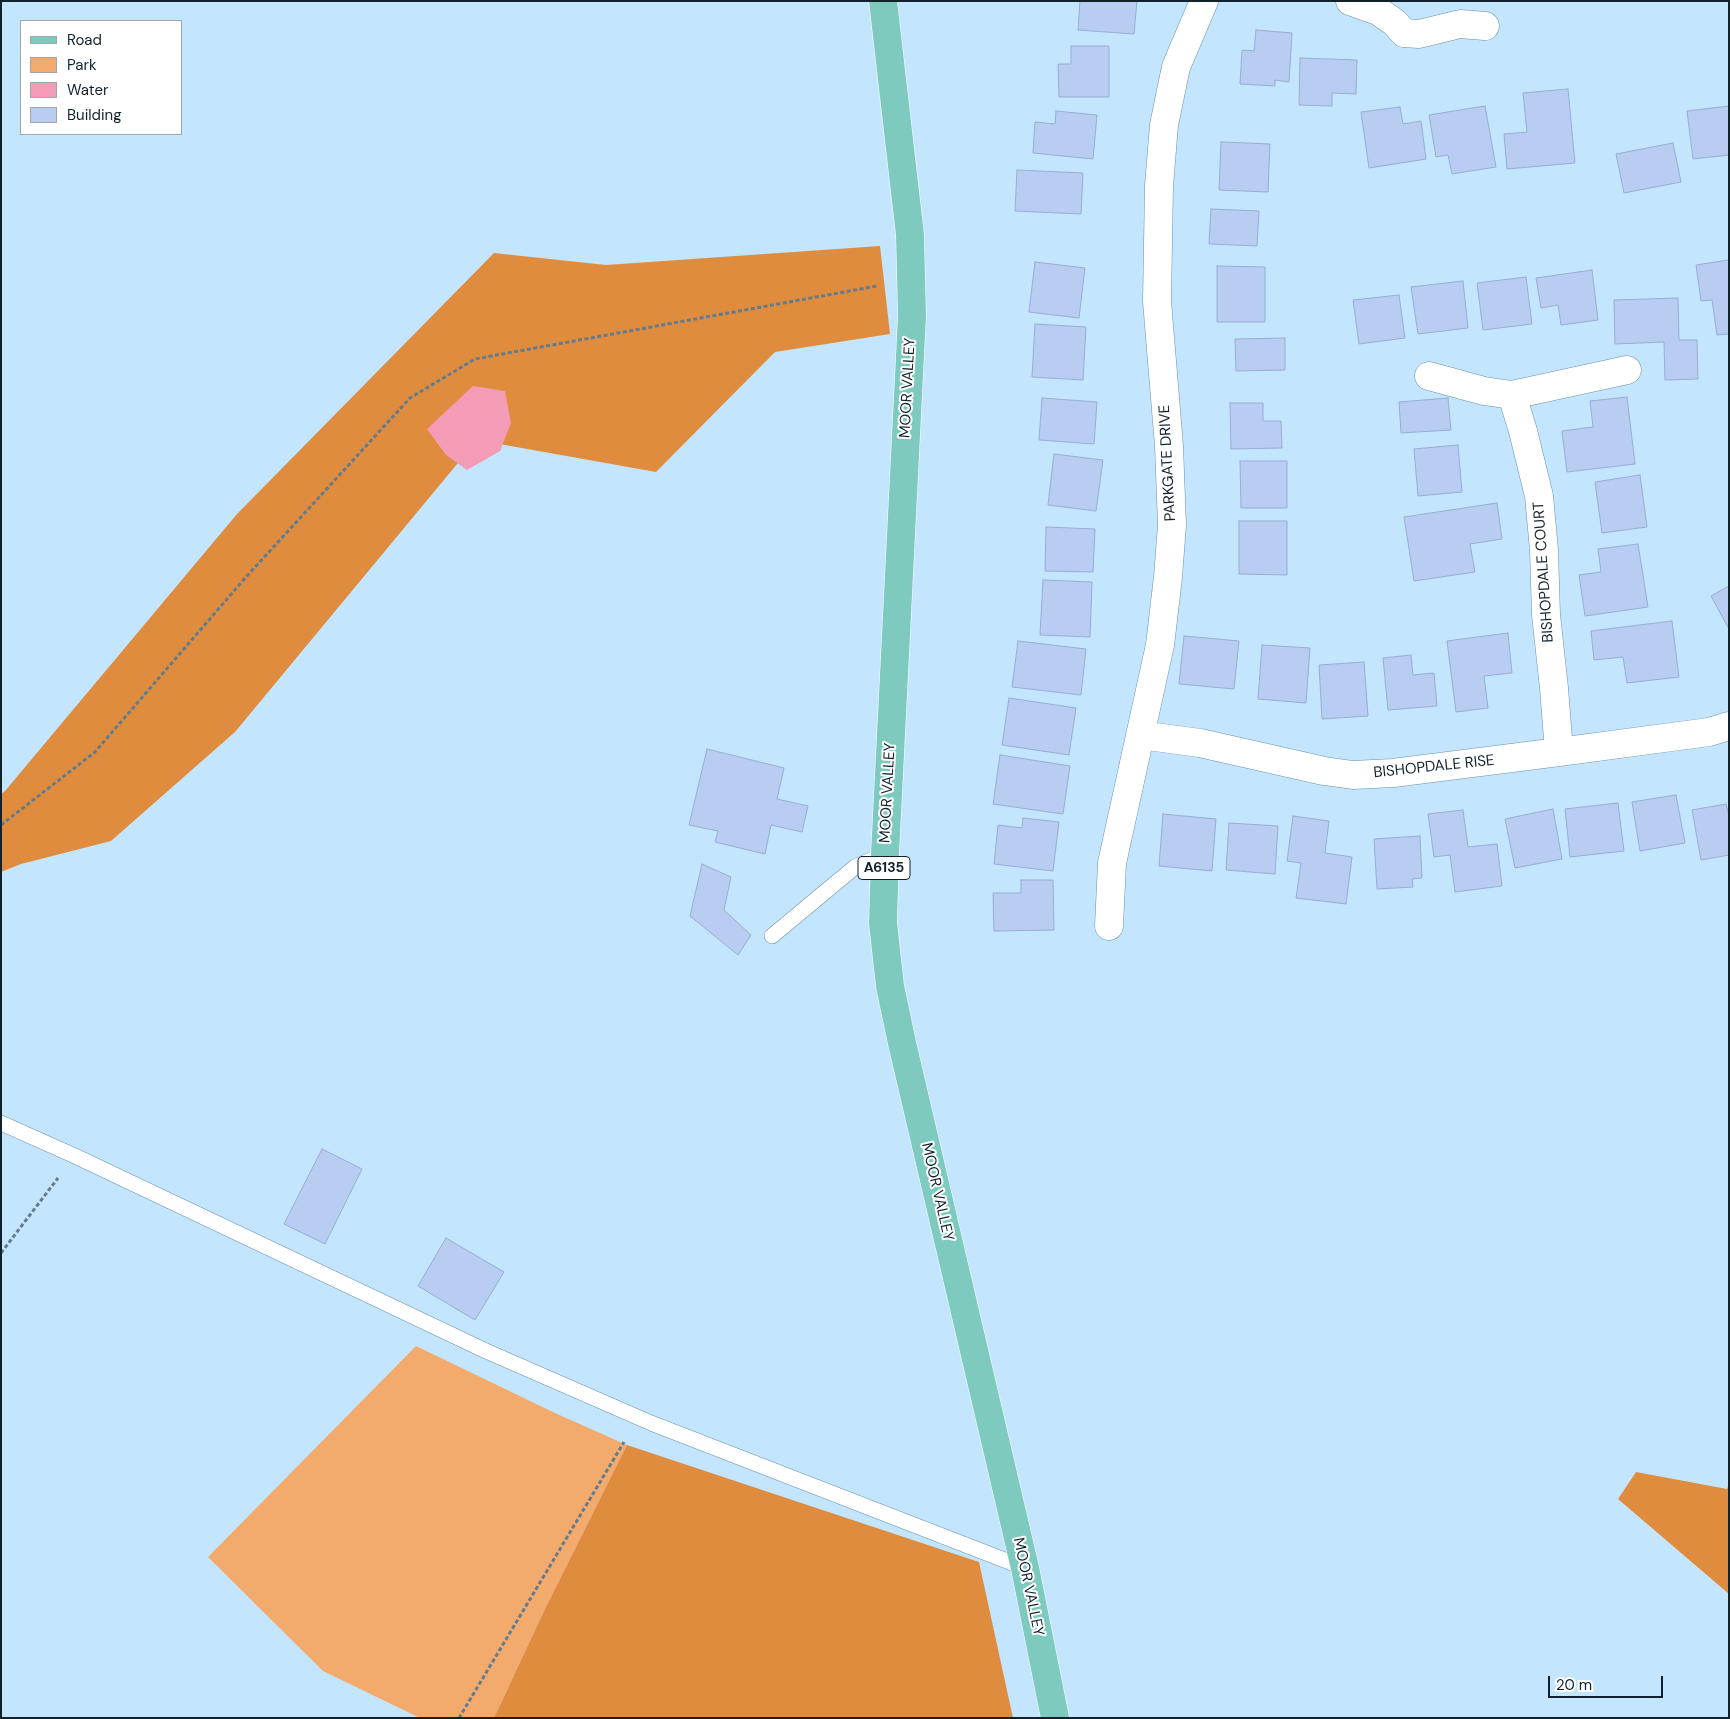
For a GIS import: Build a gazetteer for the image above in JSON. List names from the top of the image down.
{
  "streets": {
    "main road": ["MOOR VALLEY", "A6135"],
    "street": ["PARKGATE DRIVE", "BISHOPDALE COURT", "BISHOPDALE RISE"]
  },
  "crossings": [
    ["PARKGATE DRIVE", "BISHOPDALE RISE"],
    ["BISHOPDALE COURT", "BISHOPDALE RISE"]
  ],
  "legend": [
    "Road",
    "Park",
    "Water",
    "Building"
  ],
  "scale_bar": "20 m"
}
